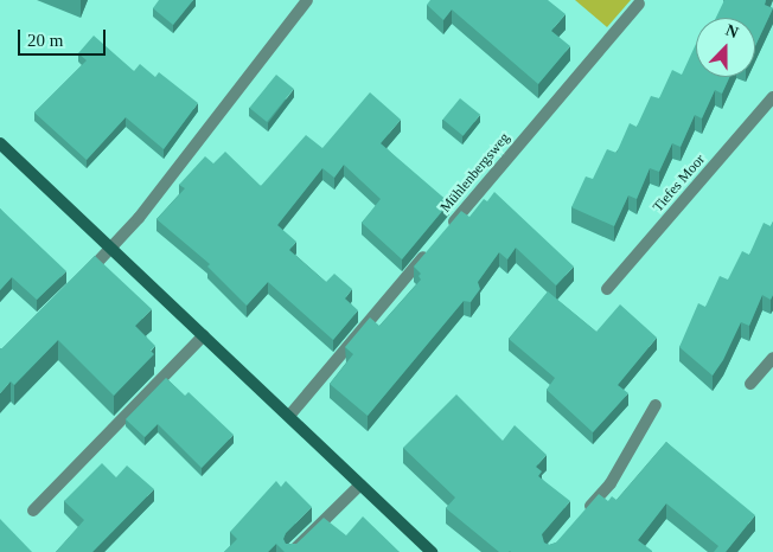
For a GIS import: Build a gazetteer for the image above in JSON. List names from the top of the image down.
{
  "streets": {
    "lane": ["Mühlenbergsweg", "Tiefes Moor"]
  },
  "scale_bar": "20 m",
  "north": "top"
}
